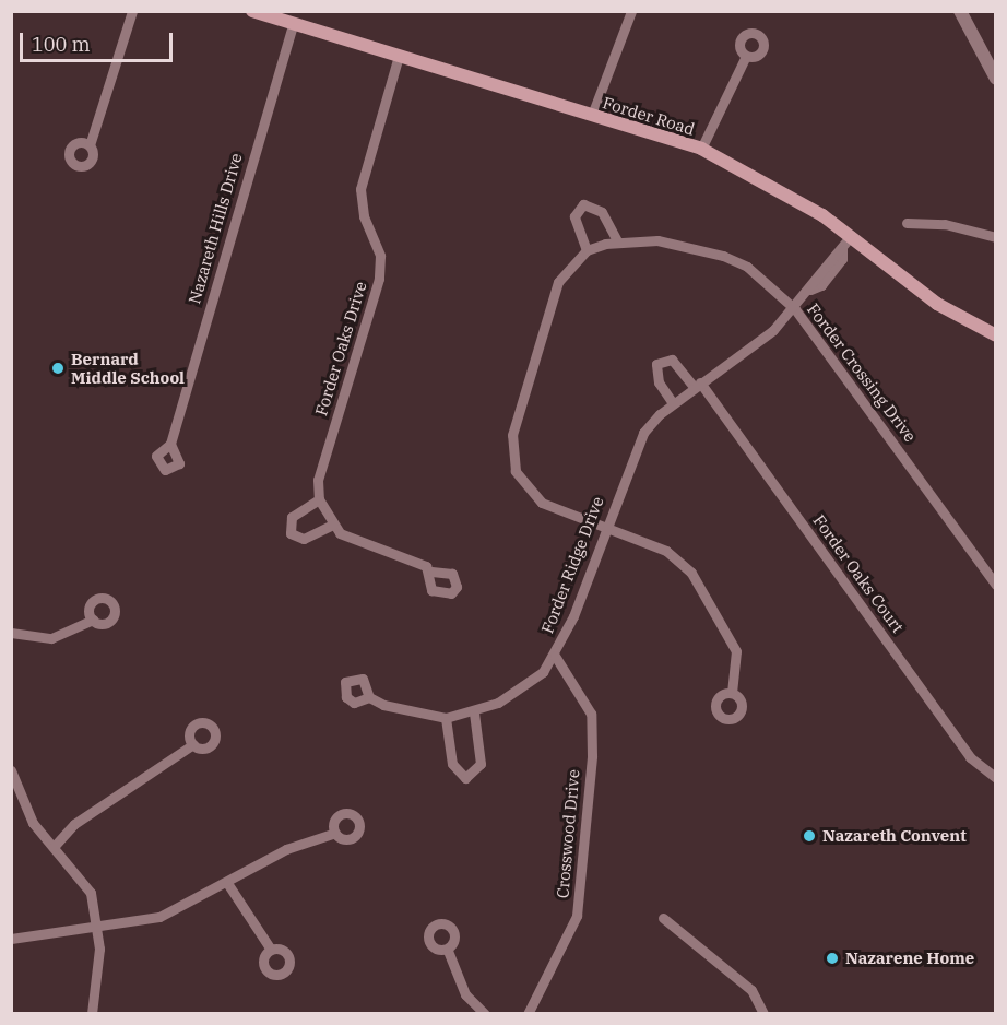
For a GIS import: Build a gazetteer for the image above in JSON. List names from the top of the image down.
{
  "streets": {
    "main road": ["Forder Road"],
    "street": [
      "Nazareth Hills Drive",
      "Forder Oaks Drive",
      "Forder Crossing Drive",
      "Forder Ridge Drive",
      "Forder Oaks Court",
      "Crosswood Drive"
    ]
  },
  "crossings": [
    ["Forder Road", "Nazareth Hills Drive"],
    ["Forder Road", "Forder Oaks Drive"],
    ["Forder Road", "Forder Ridge Drive"],
    ["Forder Crossing Drive", "Forder Ridge Drive"],
    ["Forder Ridge Drive", "Forder Oaks Court"],
    ["Forder Ridge Drive", "Crosswood Drive"]
  ],
  "places": ["Bernard Middle School", "Nazareth Convent", "Nazarene Home"],
  "scale_bar": "100 m"
}
